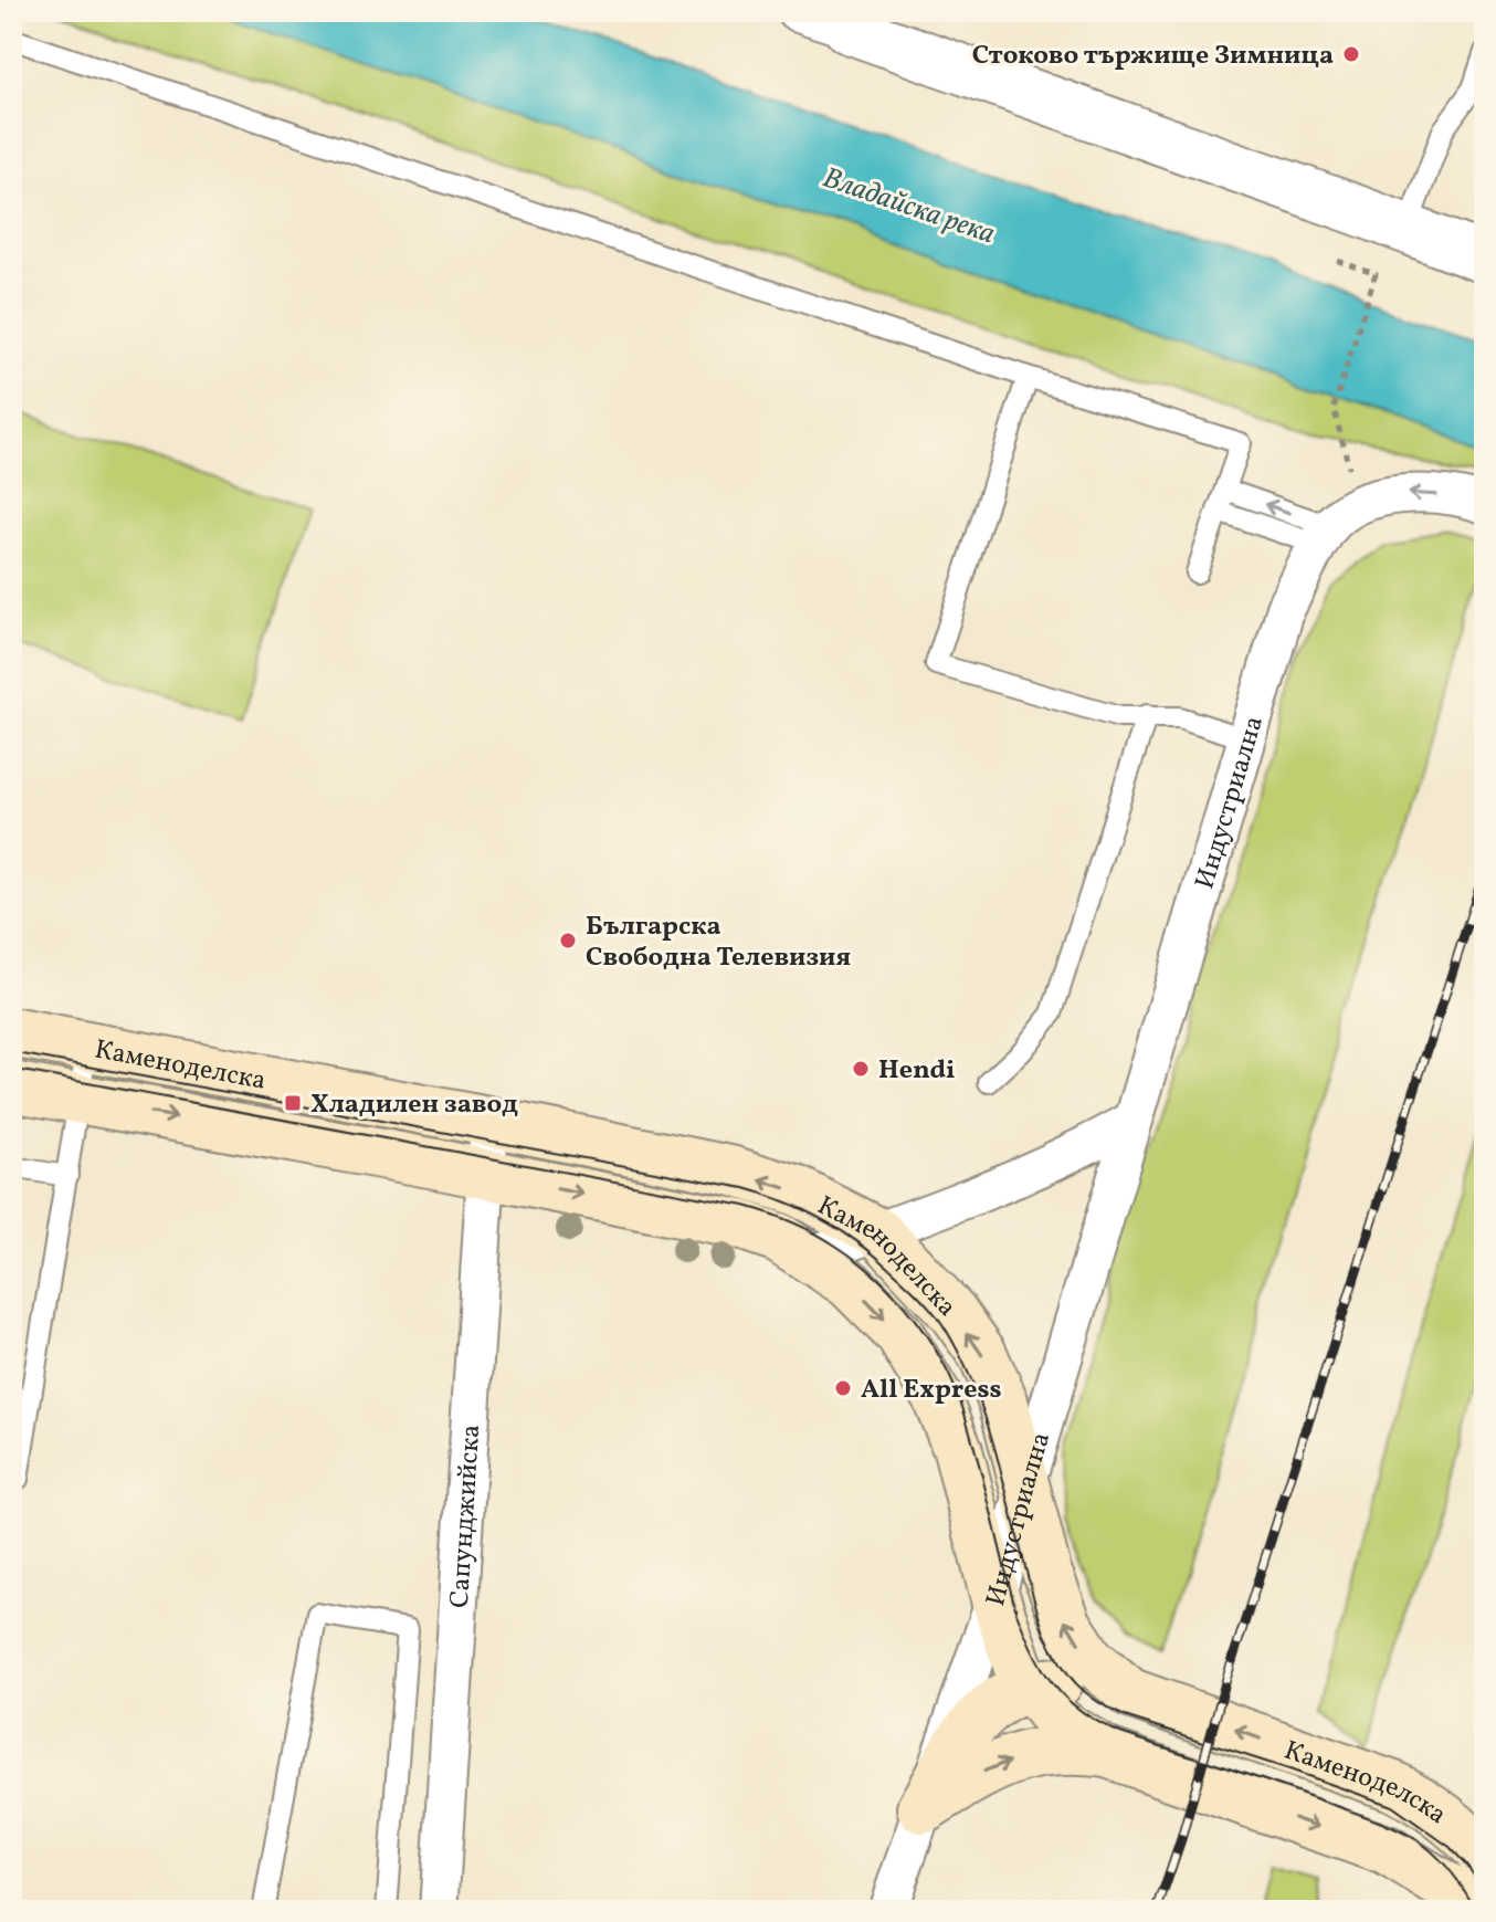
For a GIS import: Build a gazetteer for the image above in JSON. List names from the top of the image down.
{
  "streets": {
    "main road": ["Каменоделска"],
    "street": ["Индустриална", "Сапунджийска"]
  },
  "crossings": [
    ["Индустриална", "Каменоделска"],
    ["Каменоделска", "Сапунджийска"]
  ],
  "water": ["Владайска река"],
  "places": {
    "other": [
      "Стоково тържище Зимница",
      "Българска Свободна Телевизия",
      "Hendi",
      "All Express"
    ],
    "transit": ["Хладилен завод"]
  }
}
